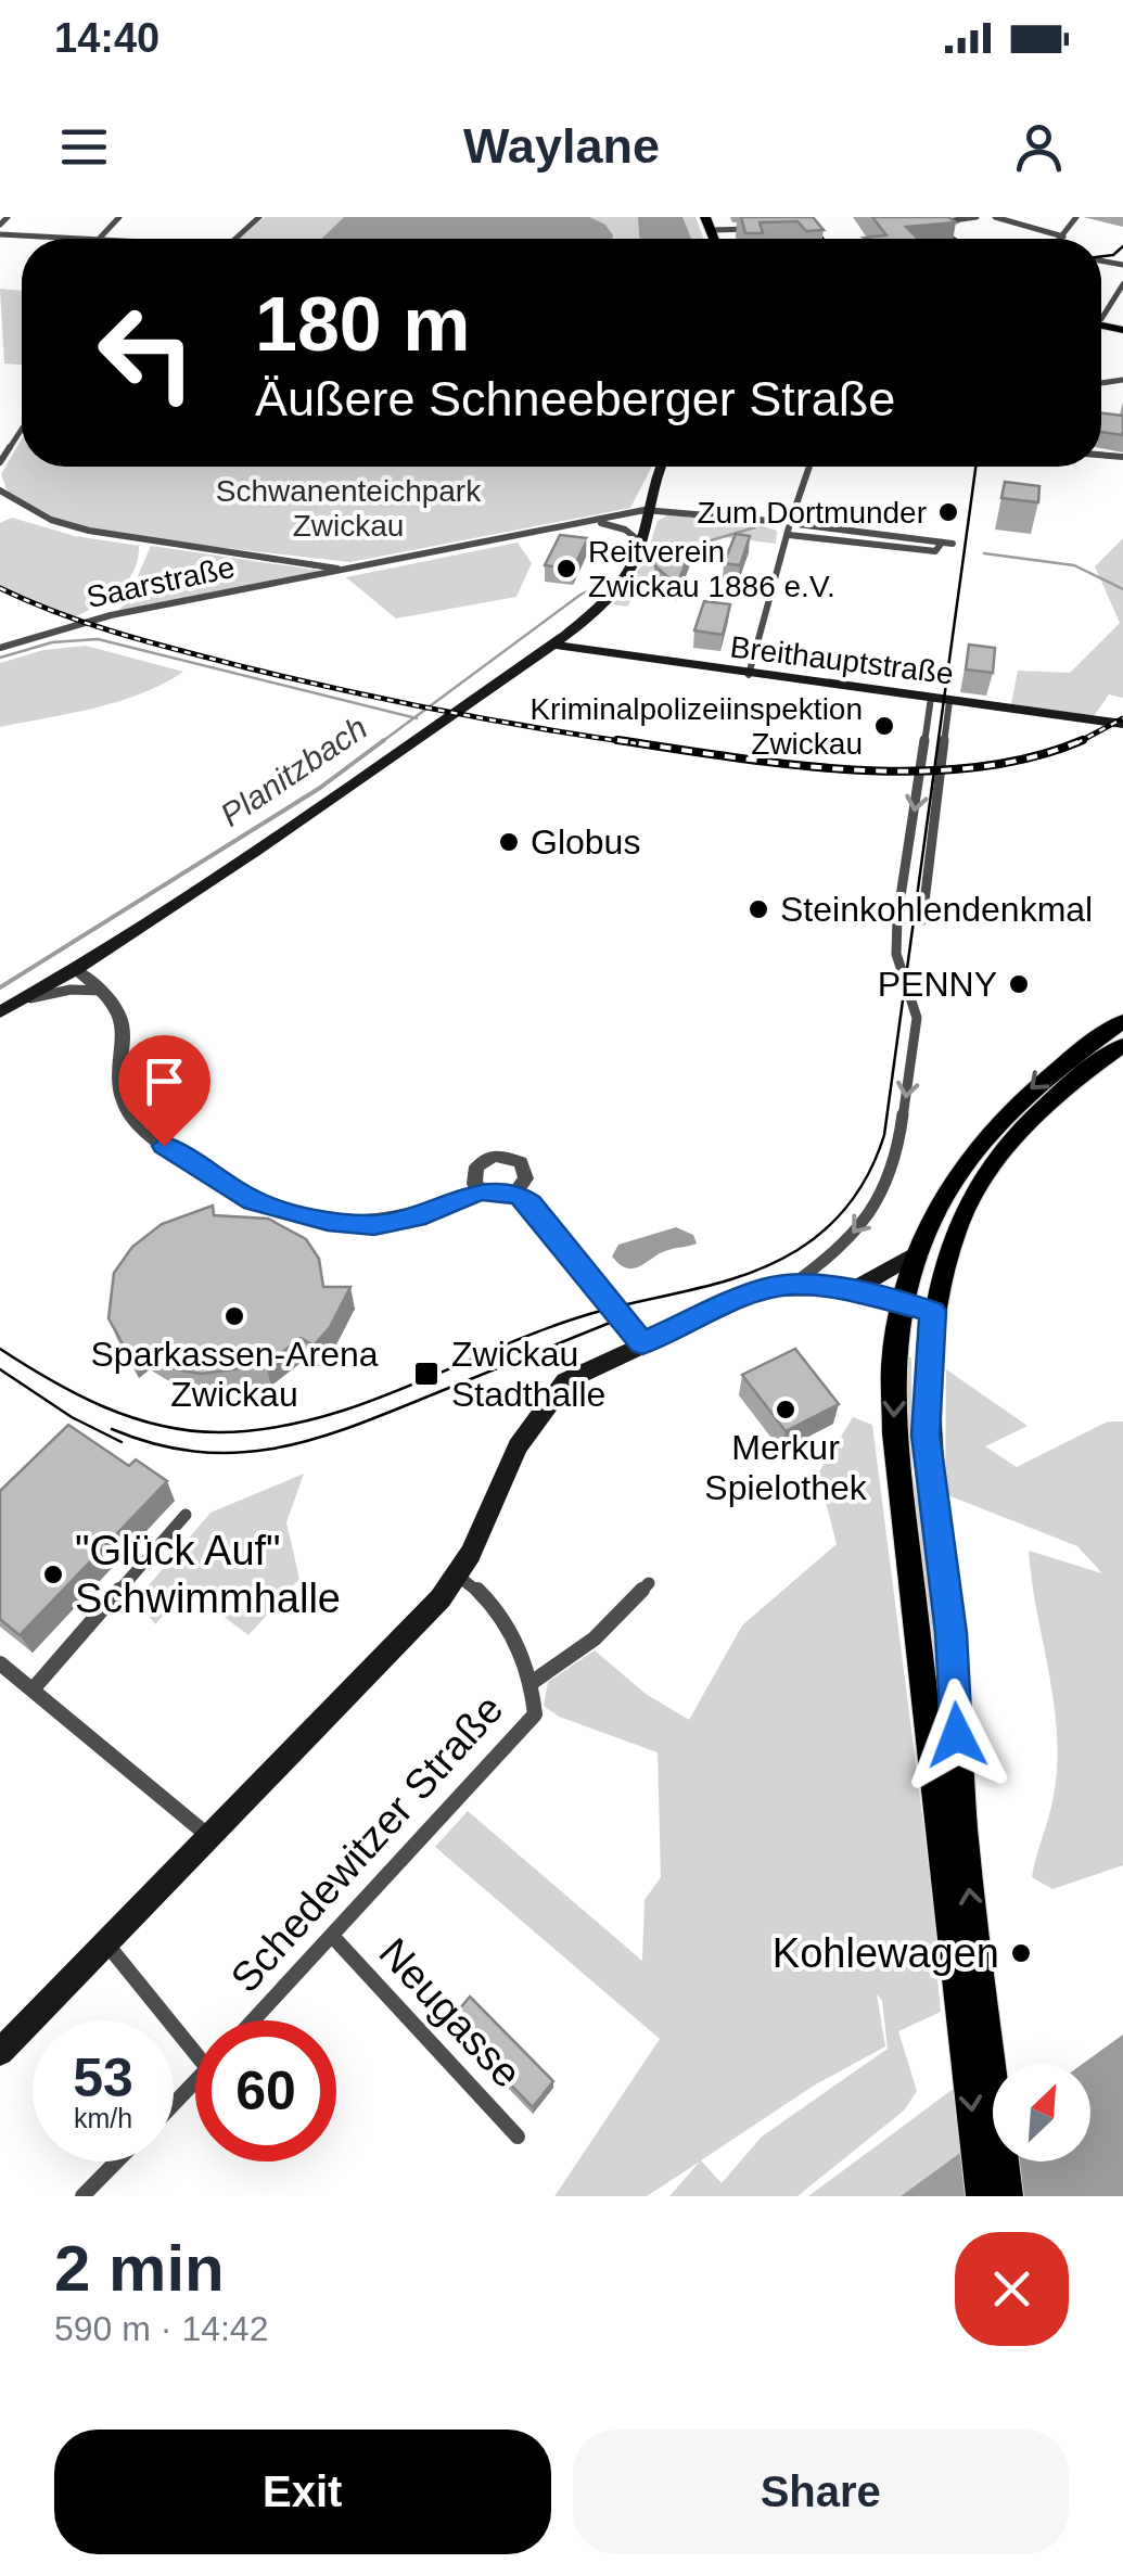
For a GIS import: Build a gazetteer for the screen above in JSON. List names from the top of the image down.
{
  "streets": {
    "main road": ["Breithauptstraße"],
    "street": ["Saarstraße", "Schedewitzer Straße", "Neugasse"]
  },
  "crossings": [
    ["Schedewitzer Straße", "Neugasse"]
  ],
  "water": ["Planitzbach"],
  "parks": ["Schwanenteichpark Zwickau"],
  "places": {
    "other": [
      "Zum Dortmunder",
      "Reitverein Zwickau 1886 e.V.",
      "Kriminalpolizeiinspektion Zwickau",
      "Globus",
      "Steinkohlendenkmal",
      "PENNY",
      "Sparkassen-Arena Zwickau",
      "Merkur Spielothek",
      "\"Glück Auf\" Schwimmhalle",
      "Kohlewagen"
    ],
    "transit": ["Zwickau Stadthalle"]
  },
  "north": "top right",
  "page": {
    "status": "14:40",
    "header": "Waylane",
    "turn": ["180 m", "Äußere Schneeberger Straße"],
    "speed": "53 km/h",
    "limit": "60",
    "heading": ["2 min", "590 m · 14:42"],
    "buttons": ["Exit", "Share"]
  }
}
